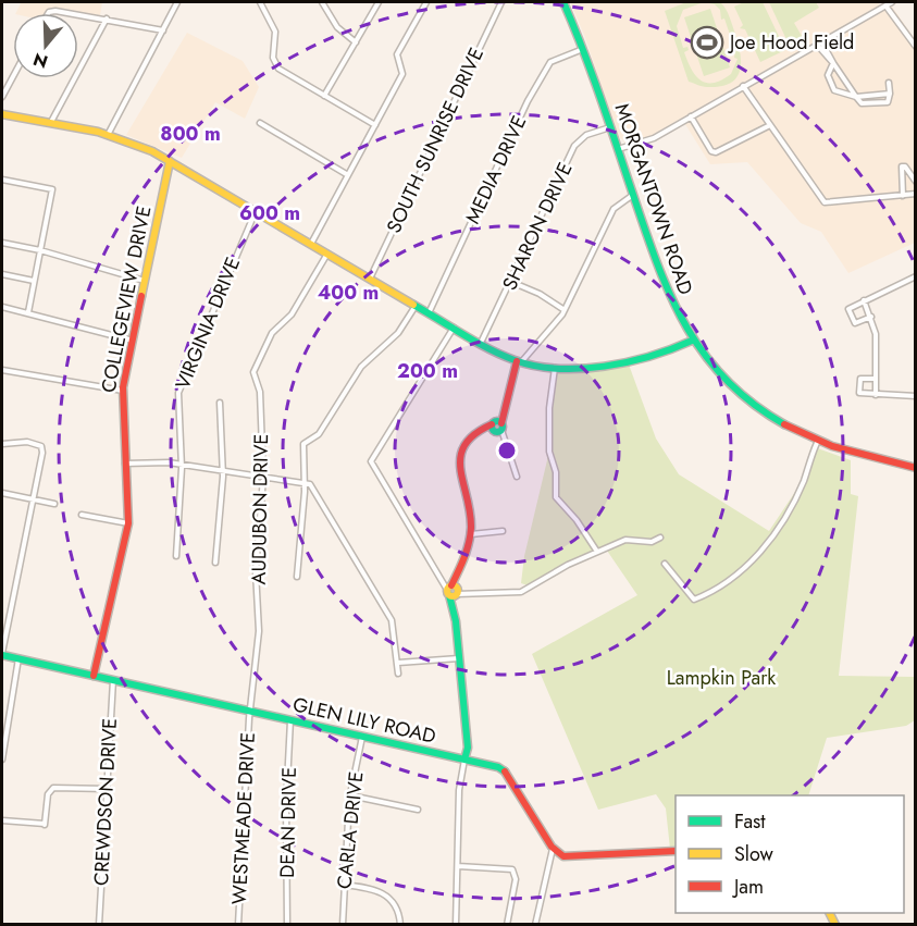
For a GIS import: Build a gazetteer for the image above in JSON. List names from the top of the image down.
{
  "streets": {
    "street": [
      "SOUTH SUNRISE DRIVE",
      "MEDIA DRIVE",
      "MORGANTOWN ROAD",
      "SHARON DRIVE",
      "COLLEGEVIEW DRIVE",
      "VIRGINIA DRIVE",
      "AUDUBON DRIVE",
      "GLEN LILY ROAD",
      "CREWDSON DRIVE",
      "WESTMEADE DRIVE",
      "DEAN DRIVE",
      "CARLA DRIVE"
    ]
  },
  "crossings": [
    ["MEDIA DRIVE", "MORGANTOWN ROAD"],
    ["MORGANTOWN ROAD", "SHARON DRIVE"],
    ["COLLEGEVIEW DRIVE", "GLEN LILY ROAD"],
    ["AUDUBON DRIVE", "GLEN LILY ROAD"],
    ["AUDUBON DRIVE", "WESTMEADE DRIVE"],
    ["GLEN LILY ROAD", "CREWDSON DRIVE"],
    ["GLEN LILY ROAD", "WESTMEADE DRIVE"],
    ["GLEN LILY ROAD", "DEAN DRIVE"],
    ["GLEN LILY ROAD", "CARLA DRIVE"]
  ],
  "parks": ["Lampkin Park"],
  "places": {
    "sports": ["Joe Hood Field"]
  },
  "legend": ["Fast", "Slow", "Jam"],
  "north": "bottom",
  "rings": [
    "800 m",
    "600 m",
    "400 m",
    "200 m"
  ]
}
